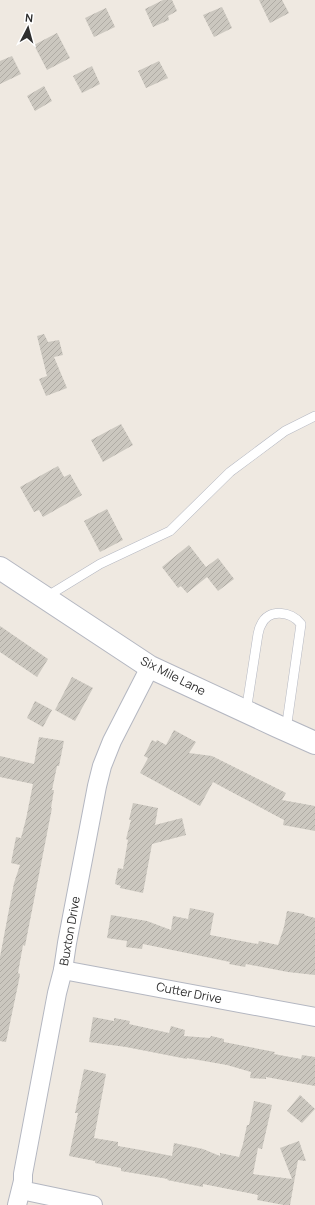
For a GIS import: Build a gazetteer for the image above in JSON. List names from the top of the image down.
{
  "streets": {
    "street": ["Six Mile Lane", "Buxton Drive", "Cutter Drive"]
  },
  "crossings": [
    ["Six Mile Lane", "Buxton Drive"],
    ["Buxton Drive", "Cutter Drive"]
  ],
  "north": "top"
}
